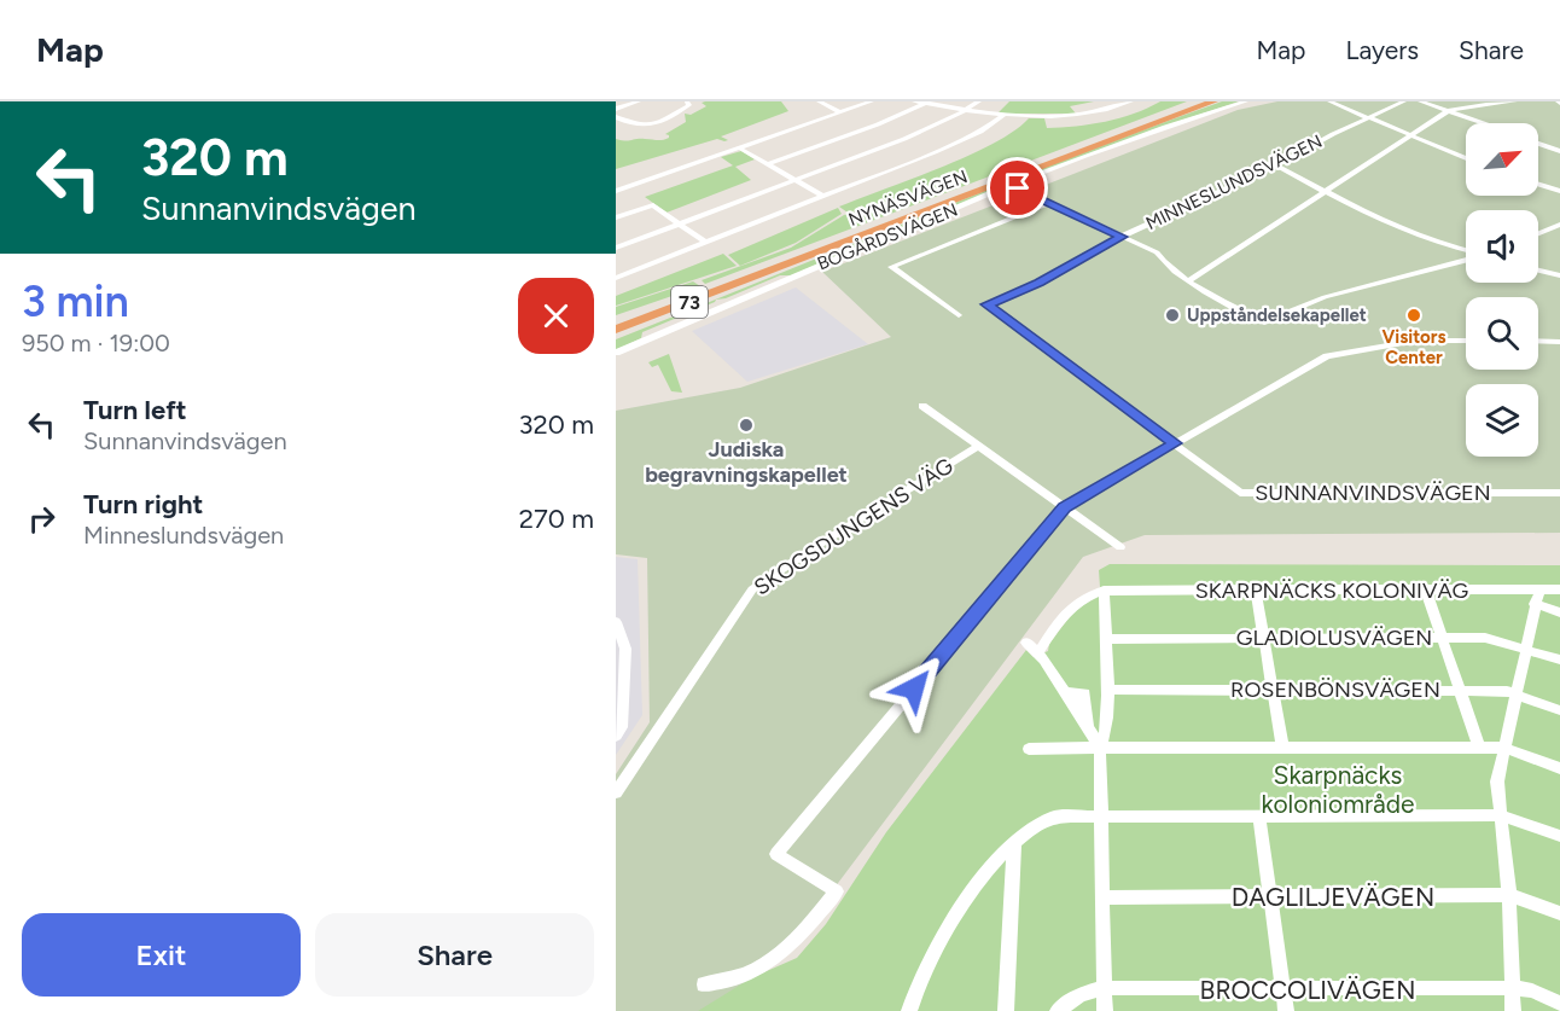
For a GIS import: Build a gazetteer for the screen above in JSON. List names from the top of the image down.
{
  "streets": {
    "highway": ["NYNÄSVÄGEN", "73"],
    "street": [
      "MINNESLUNDSVÄGEN",
      "BOGÅRDSVÄGEN",
      "SUNNANVINDSVÄGEN",
      "SKOGSDUNGENS VÄG",
      "SKARPNÄCKS KOLONIVÄG",
      "GLADIOLUSVÄGEN",
      "ROSENBÖNSVÄGEN",
      "DAGLILJEVÄGEN",
      "BROCCOLIVÄGEN"
    ]
  },
  "crossings": [
    ["MINNESLUNDSVÄGEN", "SUNNANVINDSVÄGEN"]
  ],
  "parks": ["Skarpnäcks koloniområde"],
  "places": ["Uppståndelsekapellet", "Visitors Center", "Judiska begravningskapellet"],
  "north": "top right",
  "page": {
    "header": "Map",
    "nav": ["Map", "Layers", "Share"],
    "turn": ["320 m", "Sunnanvindsvägen"],
    "heading": ["3 min", "950 m · 19:00"],
    "list": [
      {
        "name": "Turn left",
        "note": "Sunnanvindsvägen",
        "value": "320 m"
      },
      {
        "name": "Turn right",
        "note": "Minneslundsvägen",
        "value": "270 m"
      }
    ],
    "buttons": ["Exit", "Share"]
  }
}
